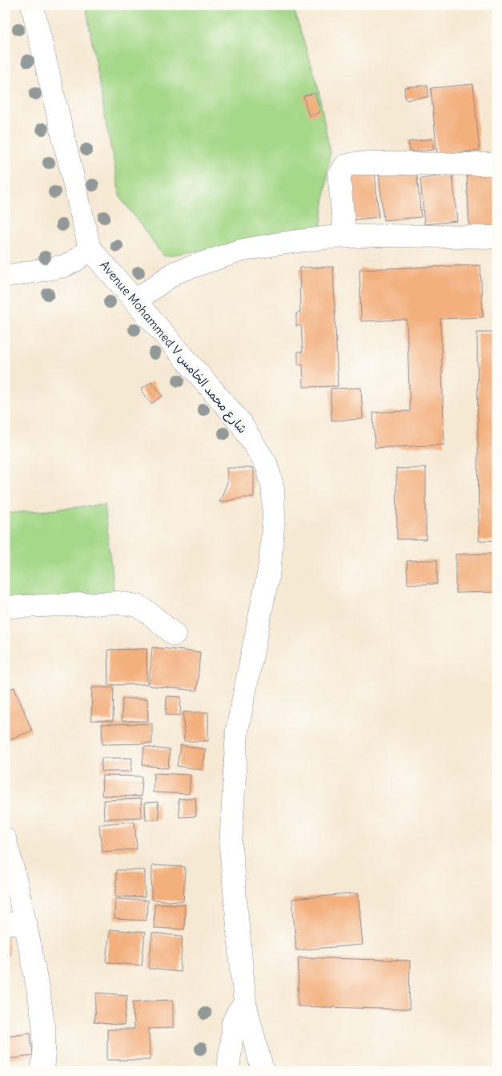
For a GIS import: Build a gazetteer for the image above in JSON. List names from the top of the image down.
{
  "streets": {
    "main road": ["Avenue Mohammed V شارع محمد الخامس"]
  }
}
